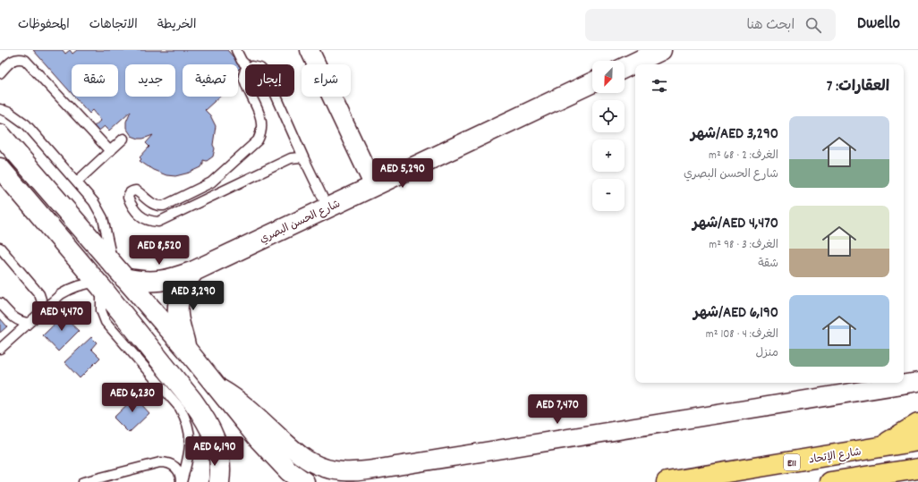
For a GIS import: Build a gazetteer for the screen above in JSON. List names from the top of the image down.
{
  "streets": {
    "highway": ["شارع الإتحاد", "E11"],
    "street": ["شارع الحسن البصري"]
  },
  "north": "bottom left",
  "page": {
    "header": "Dwello",
    "search": "ابحث هنا",
    "nav": ["الخريطة", "الاتجاهات", "المحفوظات"],
    "map_buttons": ["+", "−"],
    "chip": [
      "شراء",
      "إيجار",
      "تصفية",
      "جديد",
      "شقة"
    ],
    "heading": "العقارات: 7",
    "list": [
      {
        "name": "AED 3,290/شهر",
        "note": "الغرف: 2 · 68 m² · شارع الحسن البصري"
      },
      {
        "name": "AED 4,470/شهر",
        "note": "الغرف: 3 · 98 m² · شقة"
      },
      {
        "name": "AED 6,190/شهر",
        "note": "الغرف: 4 · 108 m² · منزل"
      }
    ],
    "price": [
      "AED 5,290",
      "AED 8,520",
      "AED 3,290",
      "AED 4,470",
      "AED 6,230",
      "AED 7,470",
      "AED 6,190"
    ]
  }
}
